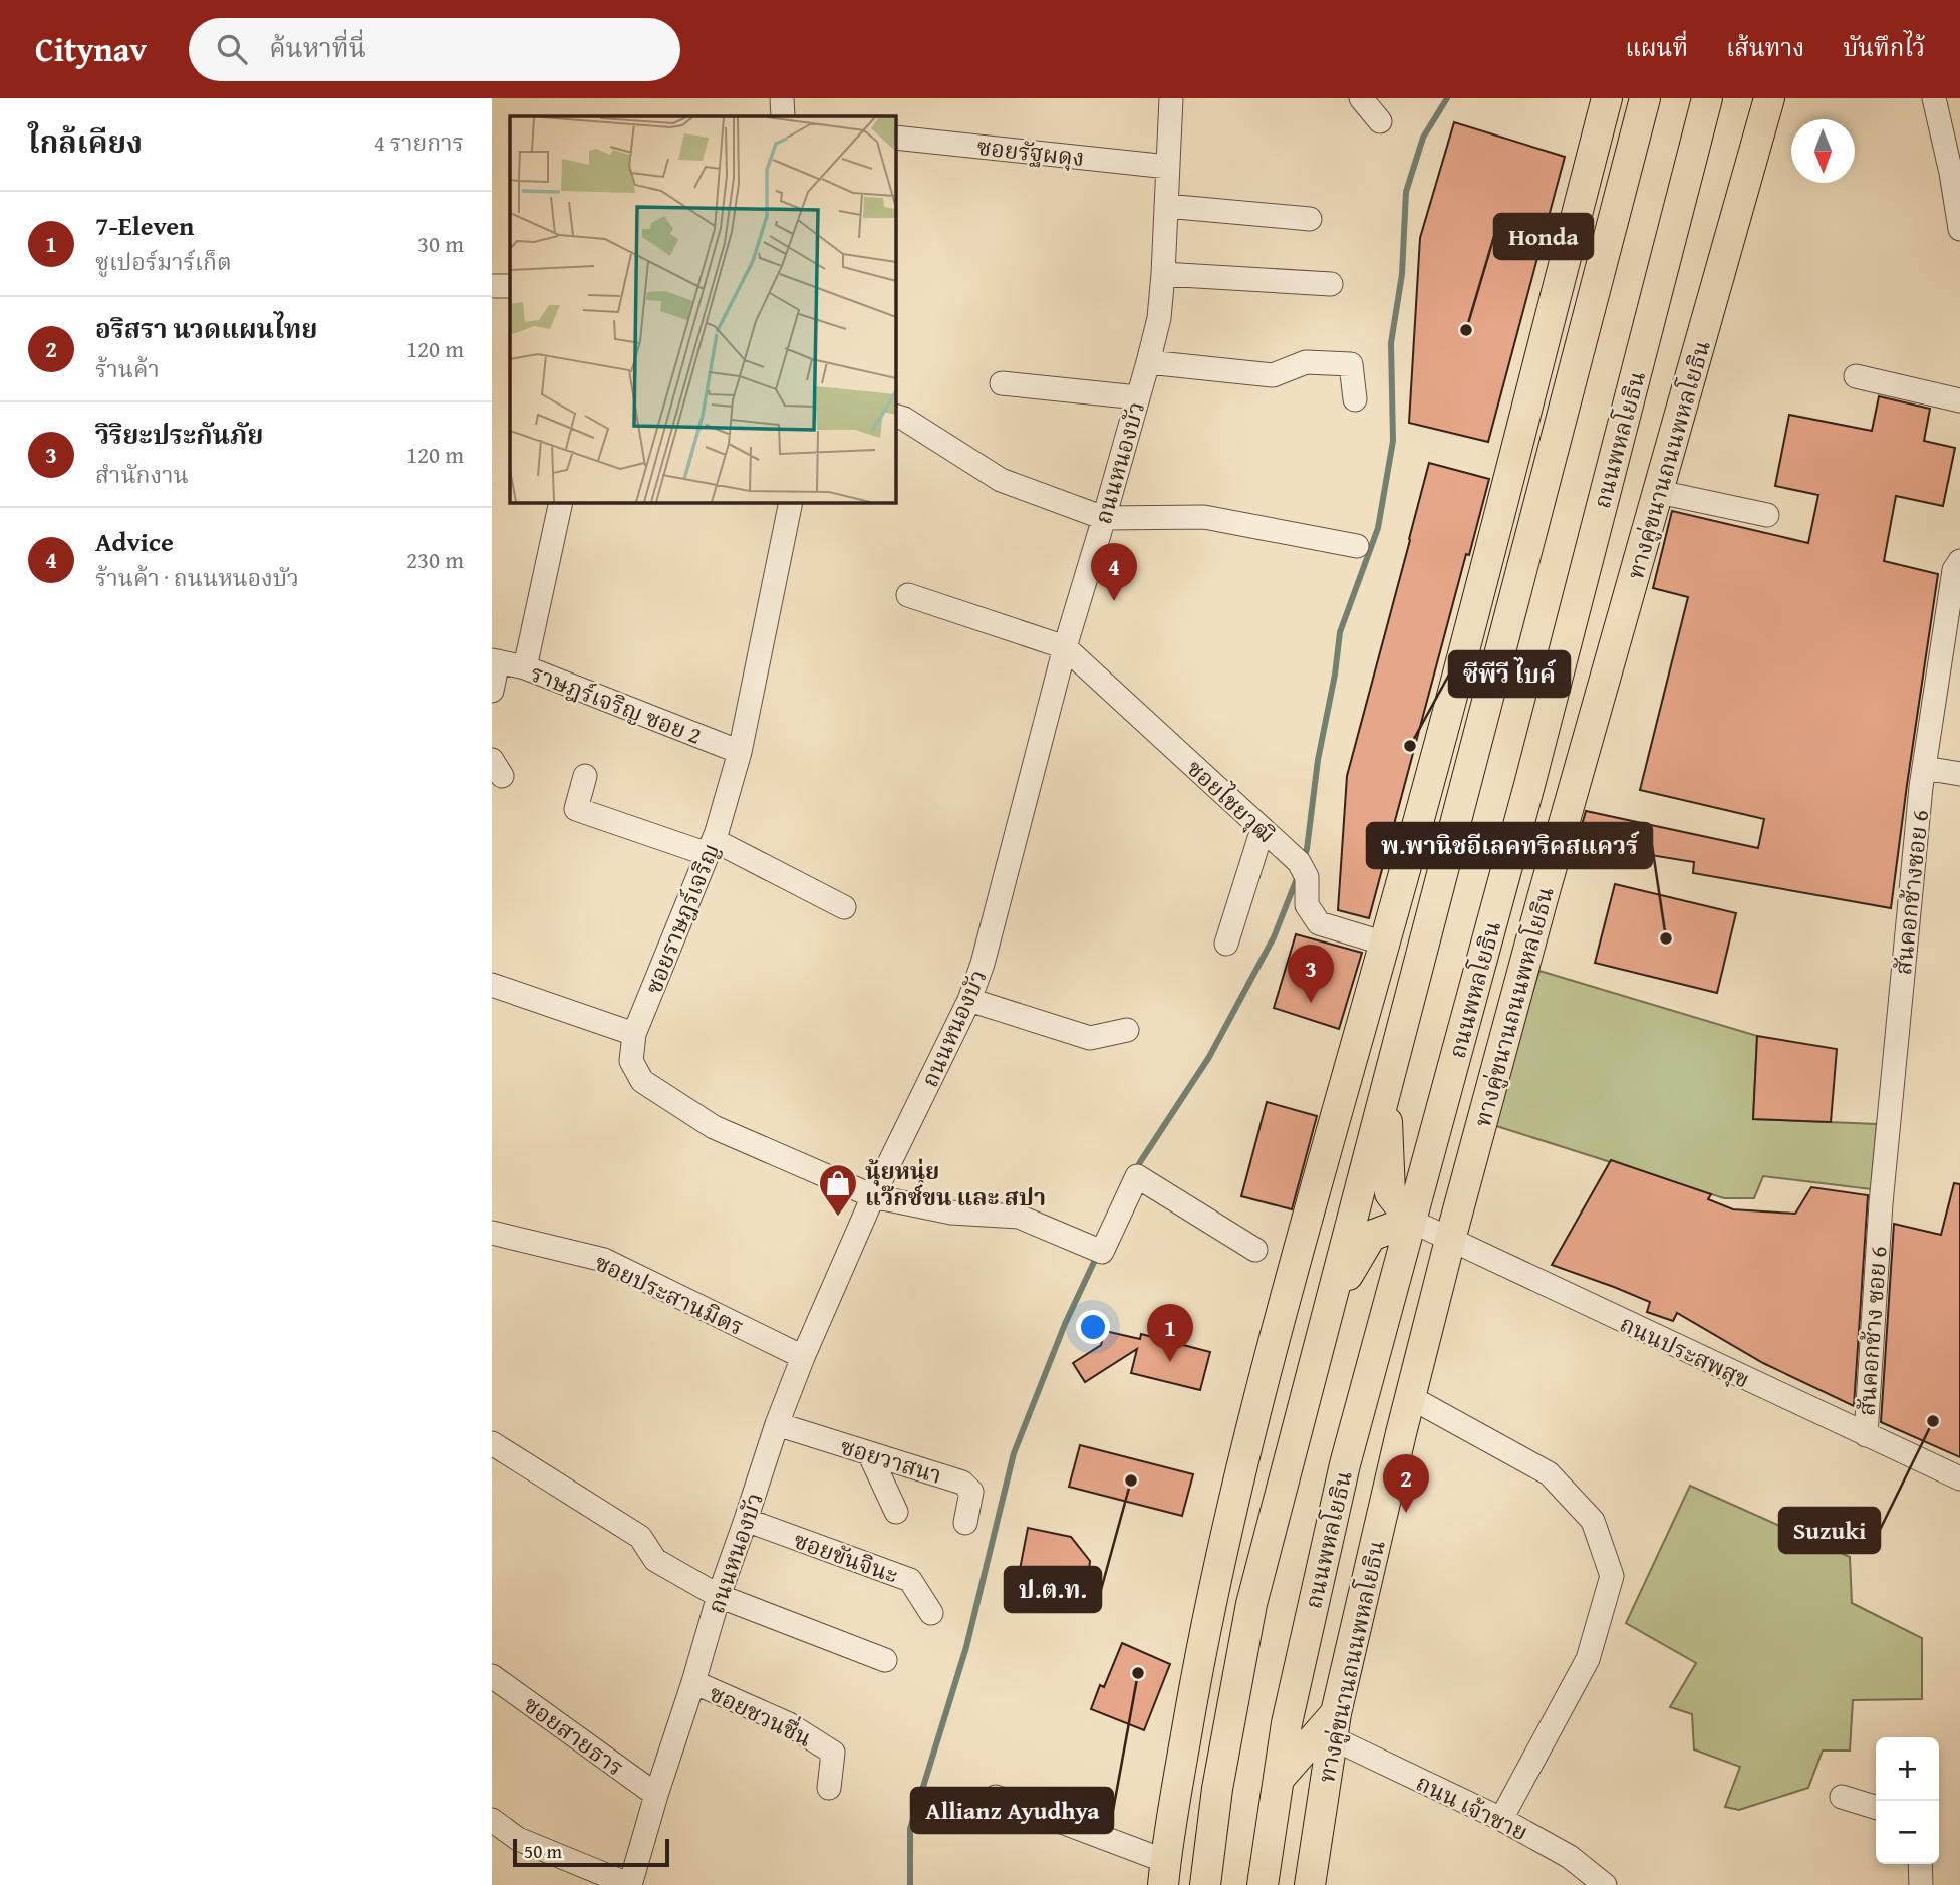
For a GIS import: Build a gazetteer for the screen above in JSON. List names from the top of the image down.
{
  "streets": {
    "main road": ["ถนนพหลโยธิน", "ทางคู่ขนานถนนพหลโยธิน"],
    "street": [
      "ซอยรัฐผดุง",
      "ถนนหนองบัว",
      "ราษฎร์เจริญ ซอย 2",
      "ซอยไชยวุฒิ",
      "สันคอกช้างซอย 6",
      "ซอยราษฎร์เจริญ",
      "ซอยประสานมิตร",
      "สันคอกช้าง ซอย 6",
      "ถนนประสพสุข",
      "ซอยวาสนา",
      "ซอยขันจินะ",
      "ซอยชวนชื่น",
      "ซอยสายธาร",
      "ถนน เจ้าชาย"
    ]
  },
  "crossings": [
    ["ซอยรัฐผดุง", "ถนนหนองบัว"],
    ["ถนนพหลโยธิน", "ถนนประสพสุข"],
    ["ทางคู่ขนานถนนพหลโยธิน", "ถนนประสพสุข"],
    ["ทางคู่ขนานถนนพหลโยธิน", "ถนน เจ้าชาย"],
    ["ถนนหนองบัว", "ซอยไชยวุฒิ"],
    ["ถนนหนองบัว", "ซอยราษฎร์เจริญ"],
    ["ถนนหนองบัว", "ซอยประสานมิตร"],
    ["ถนนหนองบัว", "ซอยวาสนา"],
    ["ถนนหนองบัว", "ซอยขันจินะ"],
    ["ถนนหนองบัว", "ซอยชวนชื่น"],
    ["ถนนหนองบัว", "ซอยสายธาร"],
    ["ราษฎร์เจริญ ซอย 2", "ซอยราษฎร์เจริญ"],
    ["สันคอกช้างซอย 6", "สันคอกช้าง ซอย 6"],
    ["สันคอกช้าง ซอย 6", "ถนนประสพสุข"]
  ],
  "places": {
    "other": [
      "Honda",
      "ซีพีวี ไบค์",
      "พ.พานิชอีเลคทริคสแควร์",
      "Suzuki",
      "ป.ต.ท.",
      "Allianz Ayudhya"
    ],
    "shop": ["นุ้ยหนุ่ย แว๊กซ์ขน และ สปา"]
  },
  "scale_bar": "50 m",
  "north": "bottom",
  "page": {
    "header": "Citynav",
    "search": "ค้นหาที่นี่",
    "nav": ["แผนที่", "เส้นทาง", "บันทึกไว้"],
    "heading": ["ใกล้เคียง", "4 รายการ"],
    "list": [
      {
        "mark": "1",
        "name": "7-Eleven",
        "note": "ซูเปอร์มาร์เก็ต",
        "value": "30 m"
      },
      {
        "mark": "2",
        "name": "อริสรา นวดแผนไทย",
        "note": "ร้านค้า",
        "value": "120 m"
      },
      {
        "mark": "3",
        "name": "วิริยะประกันภัย",
        "note": "สำนักงาน",
        "value": "120 m"
      },
      {
        "mark": "4",
        "name": "Advice",
        "note": "ร้านค้า · ถนนหนองบัว",
        "value": "230 m"
      }
    ],
    "pins": [
      "4",
      "3",
      "1",
      "2"
    ],
    "map_buttons": ["+", "−"],
    "scale": "50 m"
  }
}
